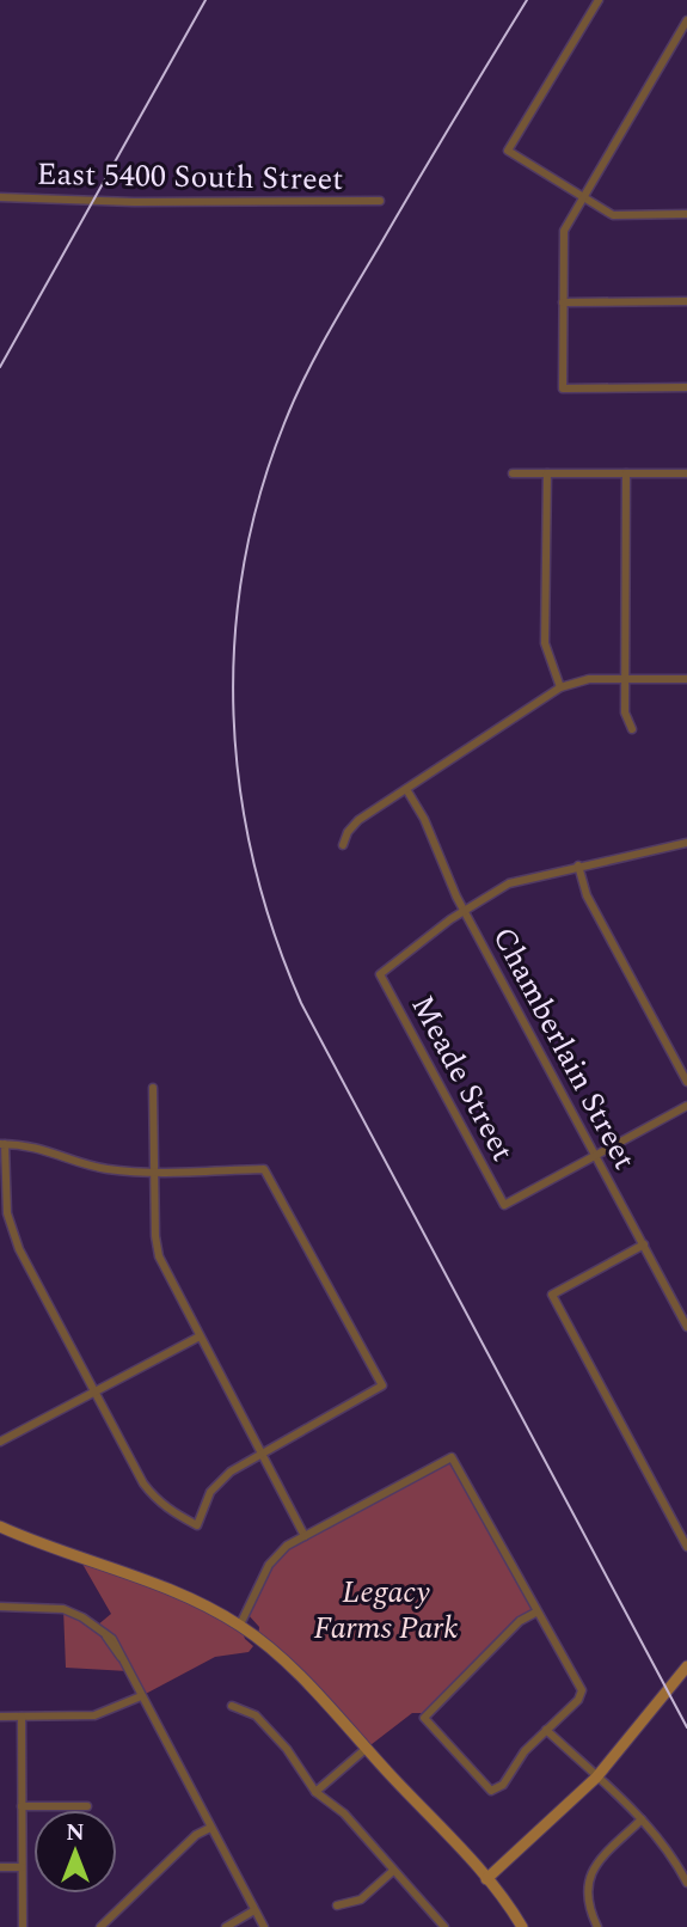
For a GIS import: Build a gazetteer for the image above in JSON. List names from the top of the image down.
{
  "streets": {
    "street": ["East 5400 South Street", "Chamberlain Street", "Meade Street"]
  },
  "crossings": [
    ["Chamberlain Street", "Meade Street"]
  ],
  "parks": ["Legacy Farms Park"],
  "north": "top"
}
